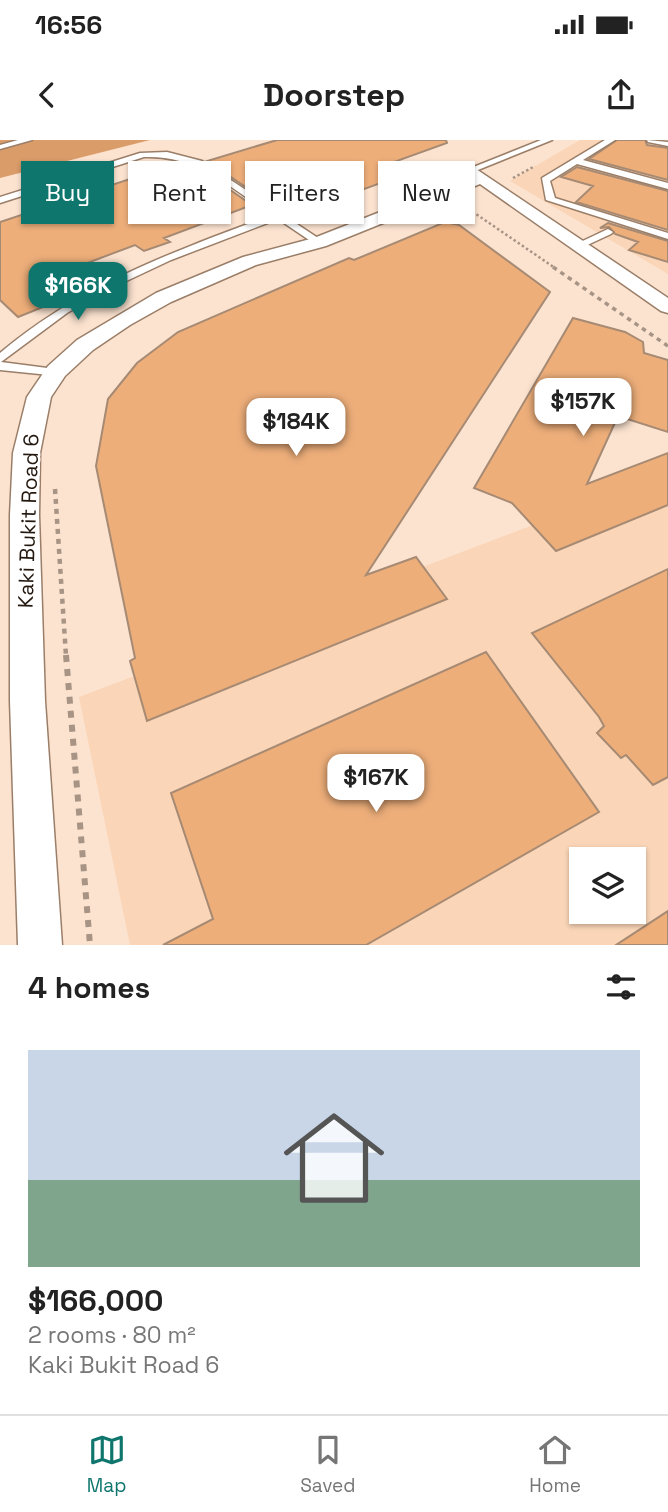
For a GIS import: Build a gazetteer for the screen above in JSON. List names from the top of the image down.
{
  "streets": {
    "street": ["Kaki Bukit Road 6"]
  },
  "page": {
    "status": "16:56",
    "header": "Doorstep",
    "chip": [
      "Buy",
      "Rent",
      "Filters",
      "New"
    ],
    "price": [
      "$166K",
      "$157K",
      "$184K",
      "$167K"
    ],
    "heading": "4 homes",
    "list": [
      {
        "name": "$166,000",
        "note": "2 rooms · 80 m² · Kaki Bukit Road 6"
      }
    ],
    "tabs": ["Map", "Saved", "Home"]
  }
}
